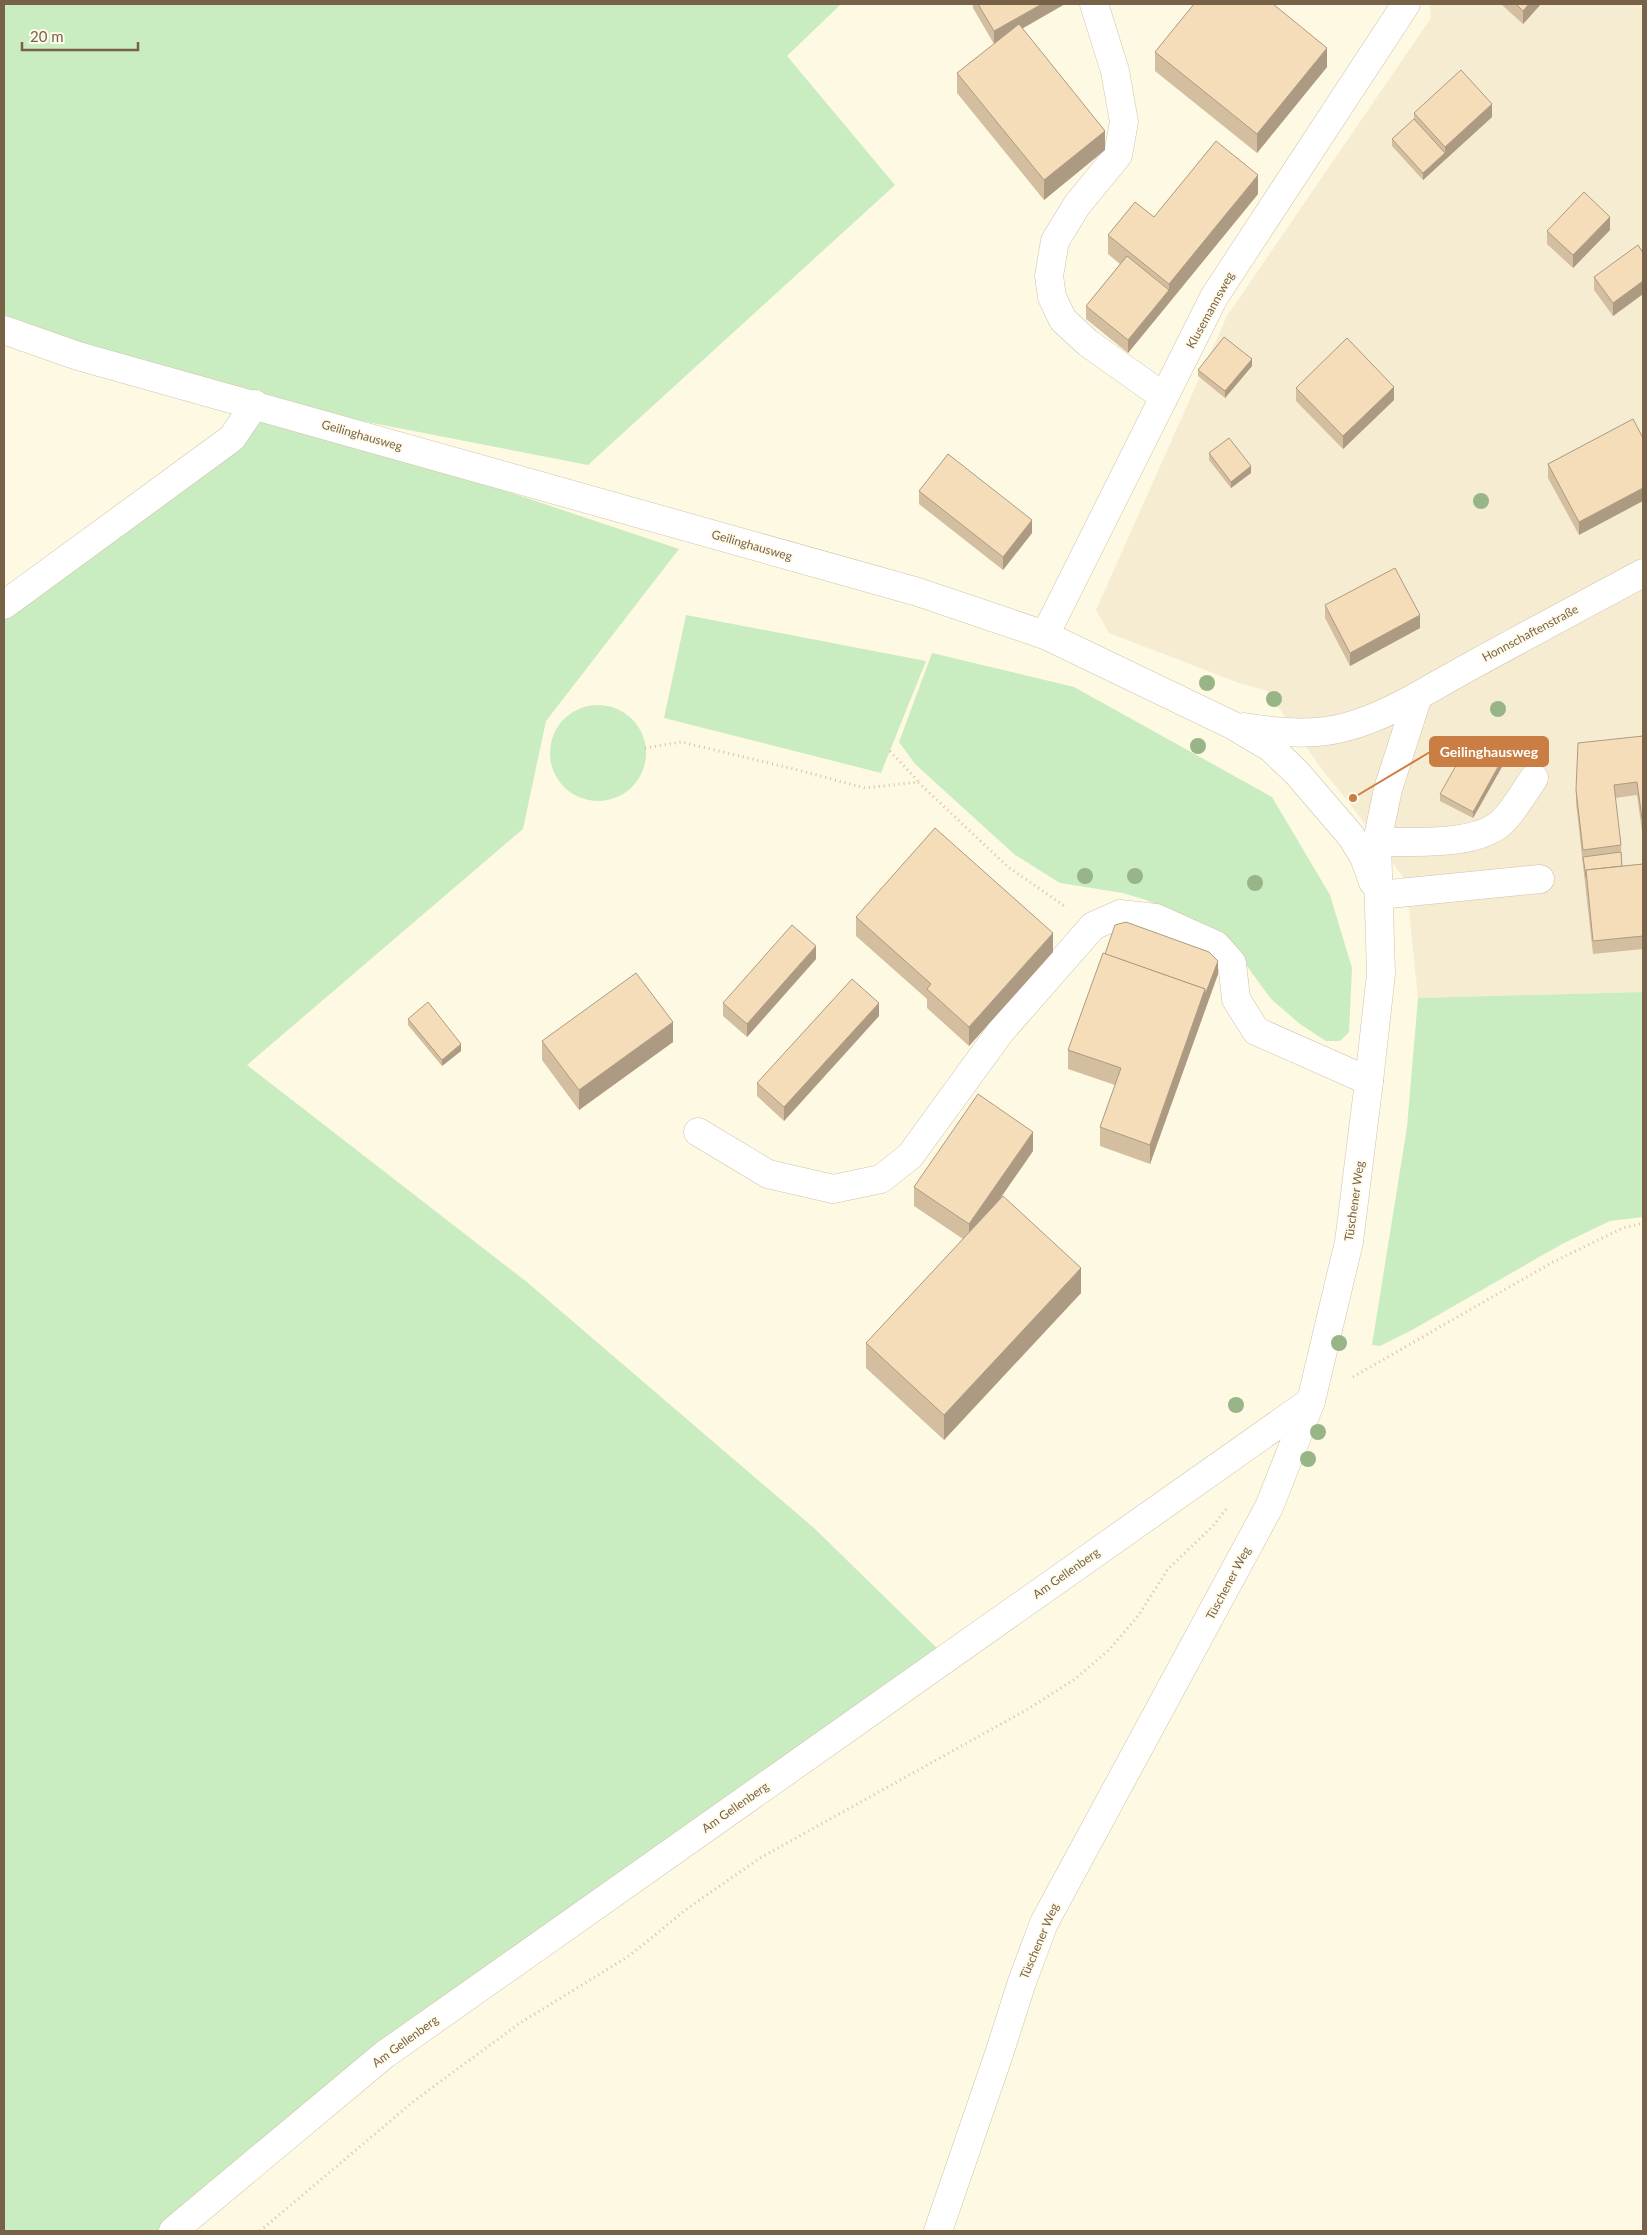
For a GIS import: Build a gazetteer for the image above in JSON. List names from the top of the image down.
{
  "streets": {
    "street": [
      "Klusemannsweg",
      "Geilinghausweg",
      "Honnschaftenstraße",
      "Tüschener Weg",
      "Am Gellenberg"
    ]
  },
  "crossings": [
    ["Klusemannsweg", "Geilinghausweg"],
    ["Geilinghausweg", "Honnschaftenstraße"],
    ["Geilinghausweg", "Tüschener Weg"],
    ["Honnschaftenstraße", "Tüschener Weg"],
    ["Tüschener Weg", "Am Gellenberg"]
  ],
  "places": ["Geilinghausweg"],
  "scale_bar": "20 m"
}
